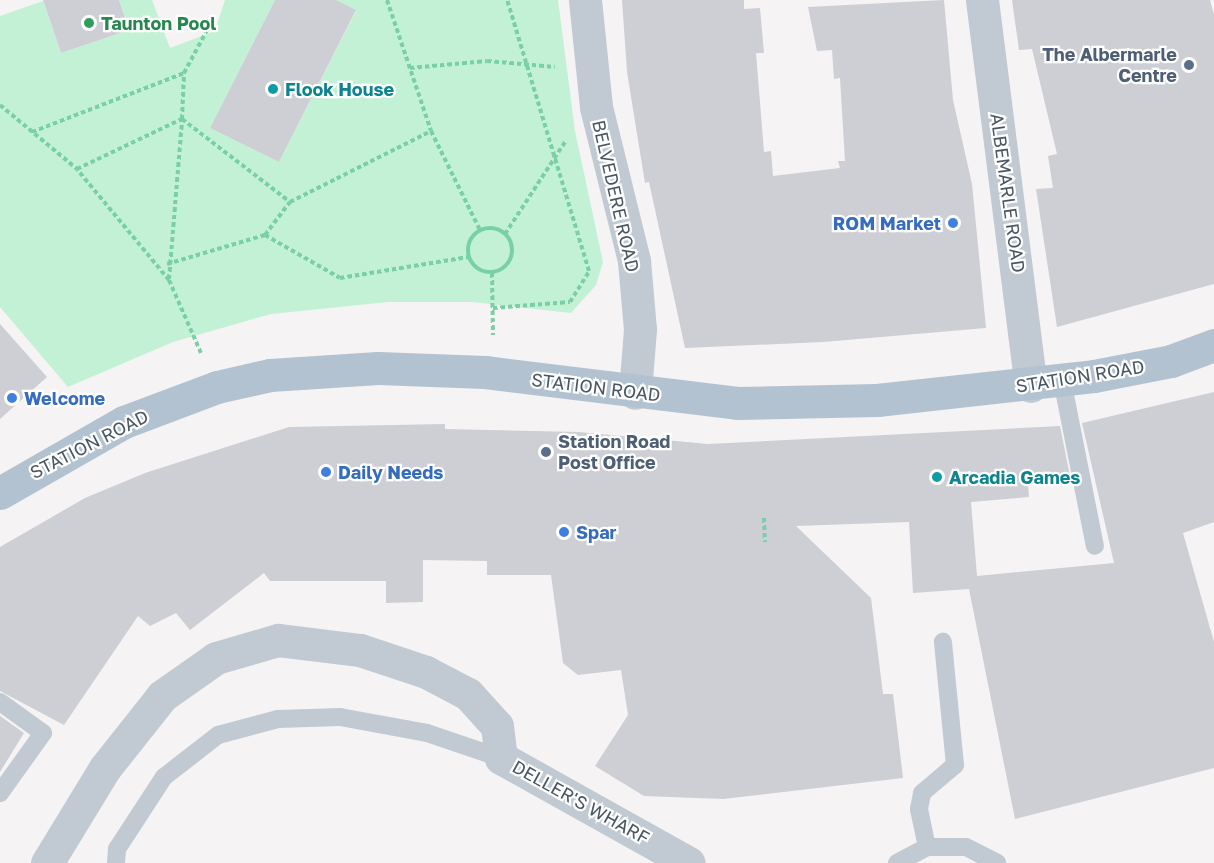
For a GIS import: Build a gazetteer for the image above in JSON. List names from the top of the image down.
{
  "streets": {
    "main road": ["STATION ROAD"],
    "street": ["ALBEMARLE ROAD", "BELVEDERE ROAD", "DELLER'S WHARF"]
  },
  "crossings": [
    ["ALBEMARLE ROAD", "STATION ROAD"],
    ["BELVEDERE ROAD", "STATION ROAD"]
  ],
  "places": [
    "Taunton Pool",
    "The Albermarle Centre",
    "Flook House",
    "ROM Market",
    "Welcome",
    "Station Road Post Office",
    "Daily Needs",
    "Arcadia Games",
    "Spar"
  ]
}
